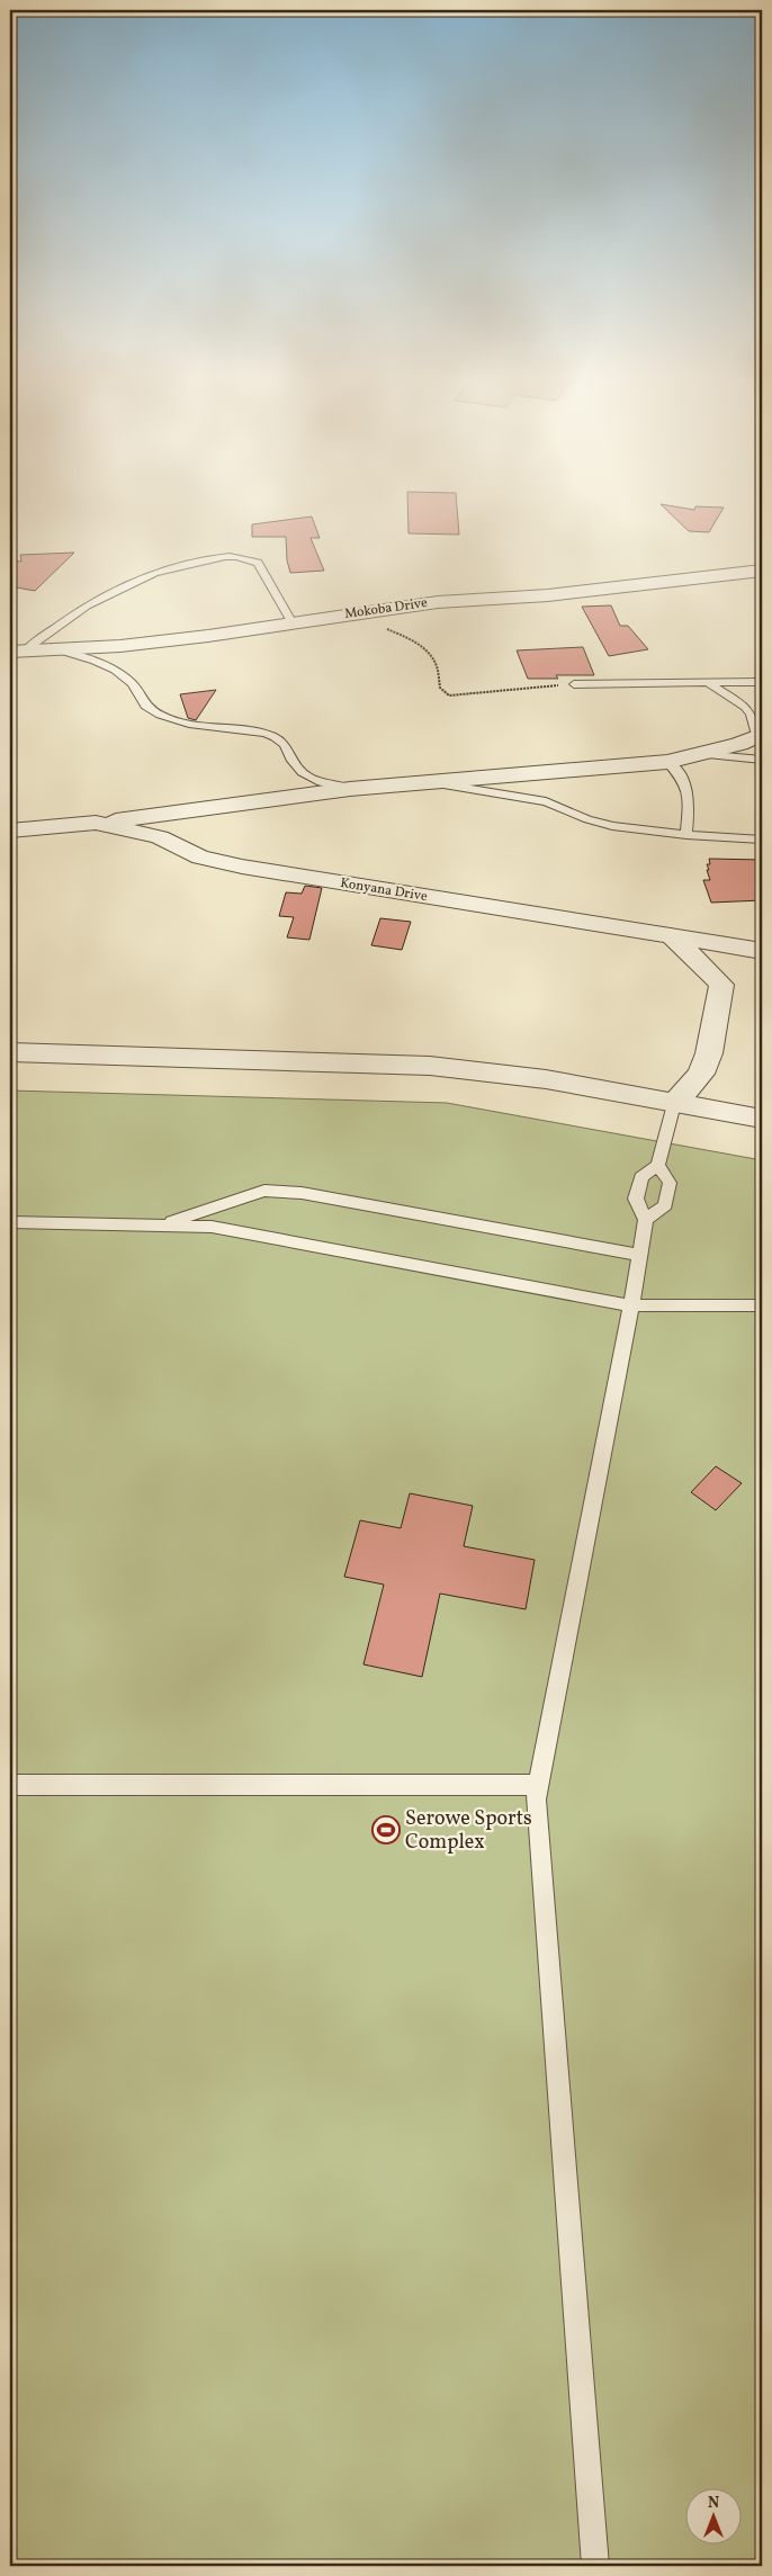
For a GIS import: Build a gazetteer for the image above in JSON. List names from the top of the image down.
{
  "streets": {
    "street": ["Mokoba Drive", "Konyana Drive"]
  },
  "places": {
    "sports": ["Serowe Sports Complex"]
  },
  "north": "top"
}
